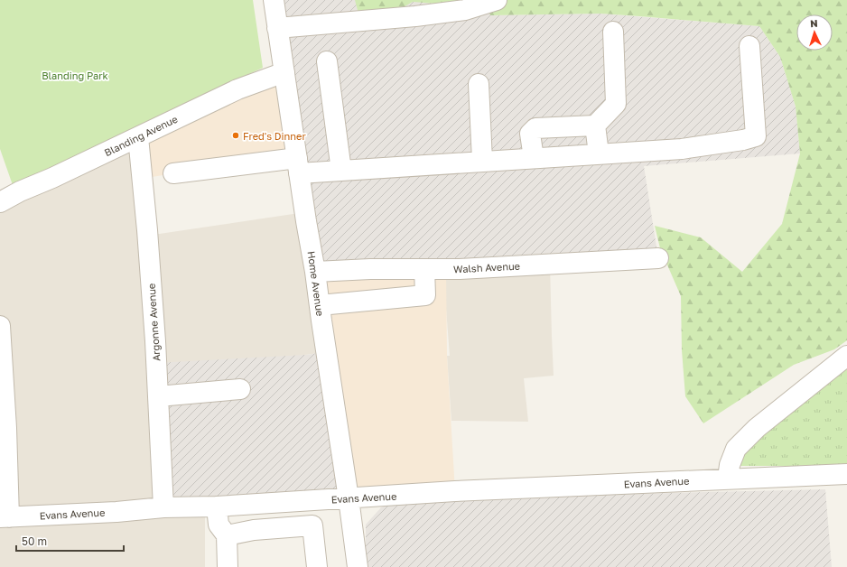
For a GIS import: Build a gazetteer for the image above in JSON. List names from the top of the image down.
{
  "streets": {
    "street": [
      "Blanding Avenue",
      "Walsh Avenue",
      "Home Avenue",
      "Argonne Avenue",
      "Evans Avenue"
    ]
  },
  "crossings": [
    ["Blanding Avenue", "Home Avenue"],
    ["Blanding Avenue", "Argonne Avenue"],
    ["Walsh Avenue", "Home Avenue"],
    ["Home Avenue", "Evans Avenue"],
    ["Argonne Avenue", "Evans Avenue"]
  ],
  "parks": ["Blanding Park"],
  "places": ["Fred's Dinner"],
  "scale_bar": "50 m",
  "north": "top"
}
